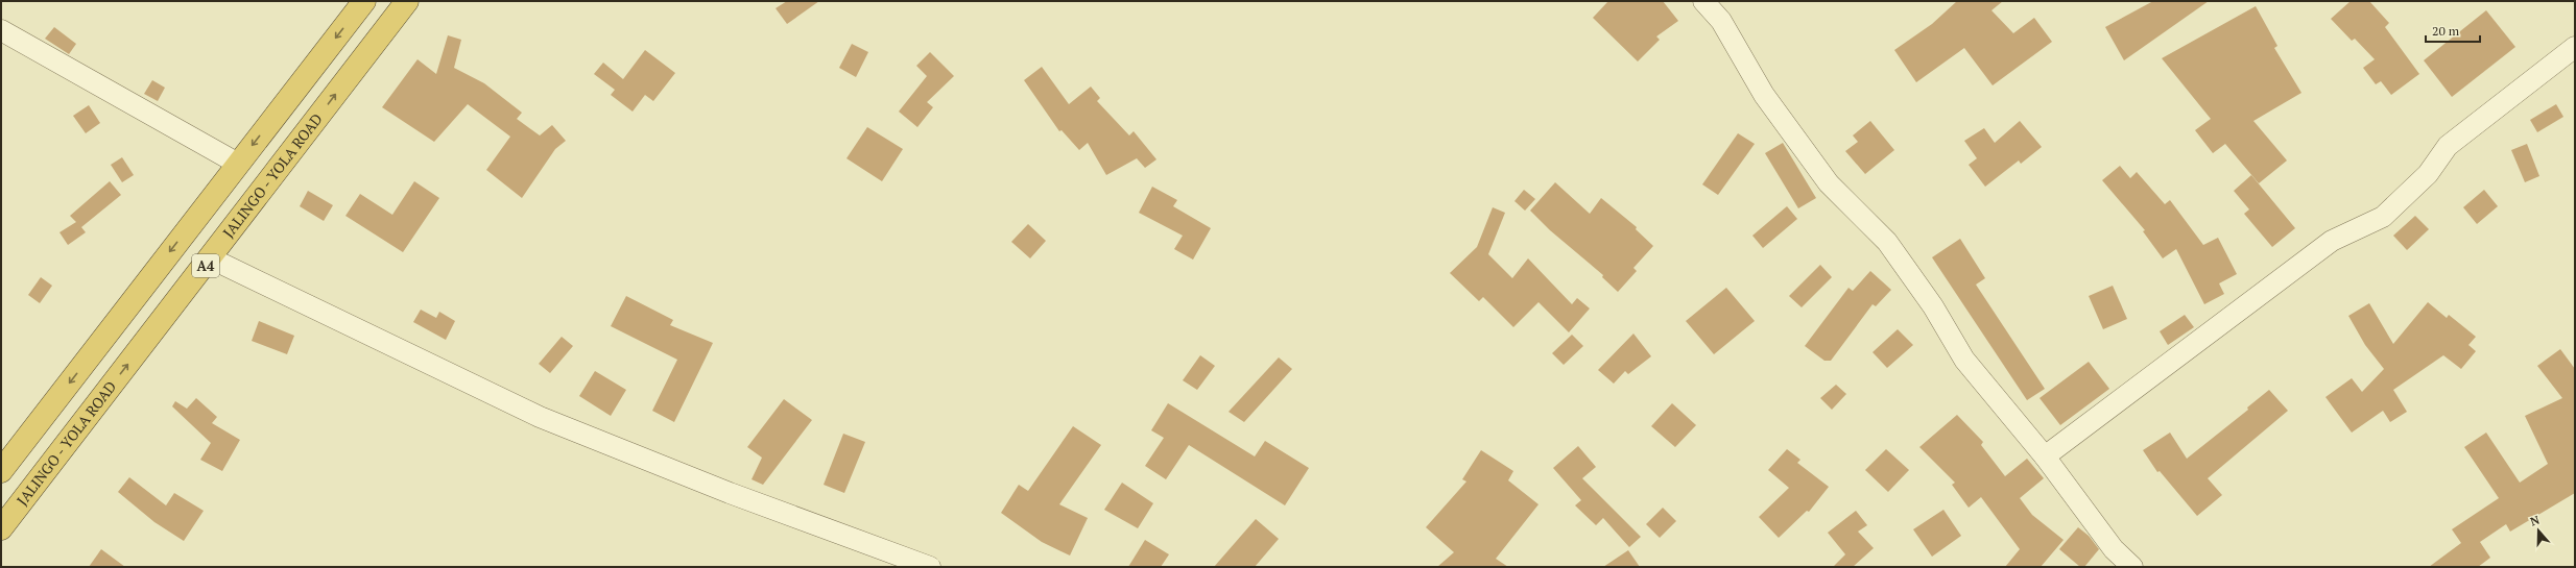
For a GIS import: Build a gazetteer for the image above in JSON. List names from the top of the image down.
{
  "streets": {
    "highway": ["JALINGO - YOLA ROAD", "A4"]
  },
  "scale_bar": "20 m",
  "north": "top"
}
